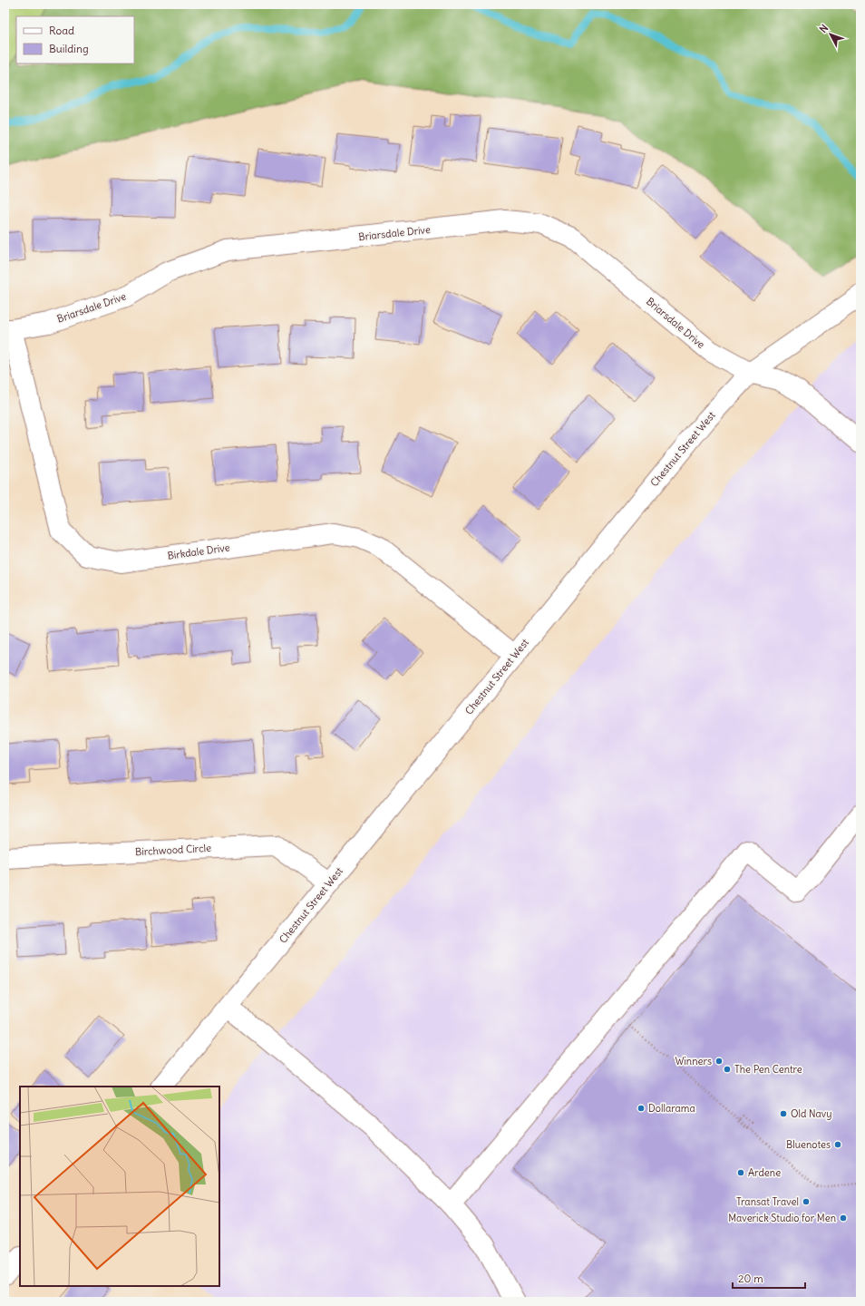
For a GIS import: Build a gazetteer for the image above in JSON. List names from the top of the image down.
{
  "streets": {
    "street": [
      "Briarsdale Drive",
      "Chestnut Street West",
      "Birkdale Drive",
      "Birchwood Circle"
    ]
  },
  "crossings": [
    ["Briarsdale Drive", "Chestnut Street West"],
    ["Briarsdale Drive", "Birkdale Drive"],
    ["Chestnut Street West", "Birkdale Drive"],
    ["Chestnut Street West", "Birchwood Circle"]
  ],
  "places": [
    "Winners",
    "The Pen Centre",
    "Dollarama",
    "Old Navy",
    "Bluenotes",
    "Ardene",
    "Transat Travel",
    "Maverick Studio for Men"
  ],
  "legend": ["Road", "Building"],
  "scale_bar": "20 m",
  "north": "top left"
}
